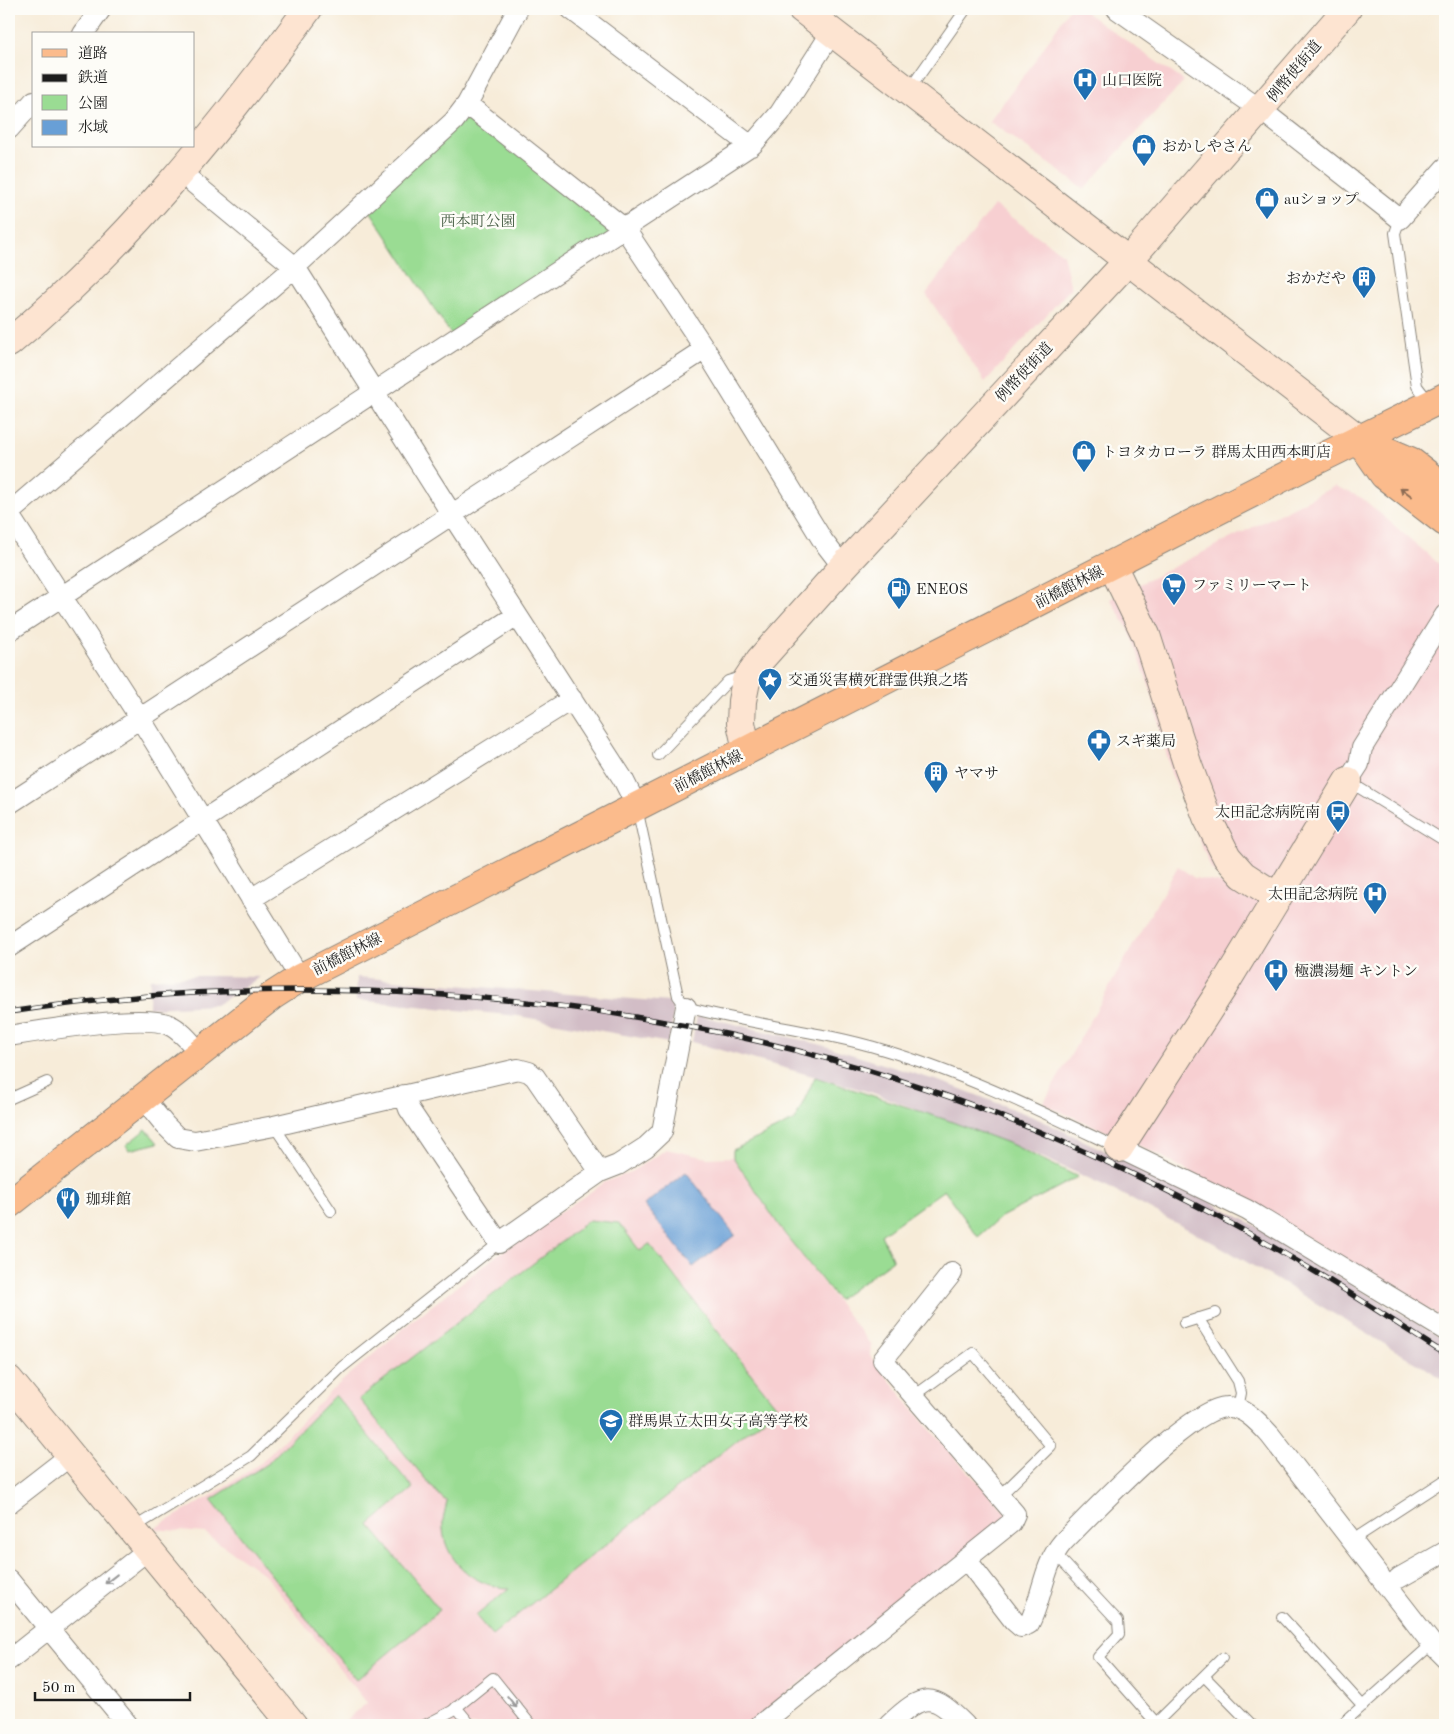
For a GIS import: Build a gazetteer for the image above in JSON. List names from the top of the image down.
{
  "streets": {
    "main road": ["前橋館林線"],
    "street": ["例幣使街道"]
  },
  "crossings": [
    ["例幣使街道", "前橋館林線"]
  ],
  "parks": ["西本町公園"],
  "places": {
    "hospital": ["山口医院", "太田記念病院", "極濃湯麺 キントン"],
    "shop": ["おかしやさん", "auショップ", "トヨタカローラ 群馬太田西本町店"],
    "building": ["おかだや", "ヤマサ"],
    "supermarket": ["ファミリーマート"],
    "fuel station": ["ENEOS"],
    "place": ["交通災害横死群霊供羪之塔"],
    "pharmacy": ["スギ薬局"],
    "bus stop": ["太田記念病院南"],
    "restaurant": ["珈琲館"],
    "school or university": ["群馬県立太田女子高等学校"]
  },
  "legend": [
    "道路",
    "鉄道",
    "公園",
    "水域"
  ],
  "scale_bar": "50 m"
}
